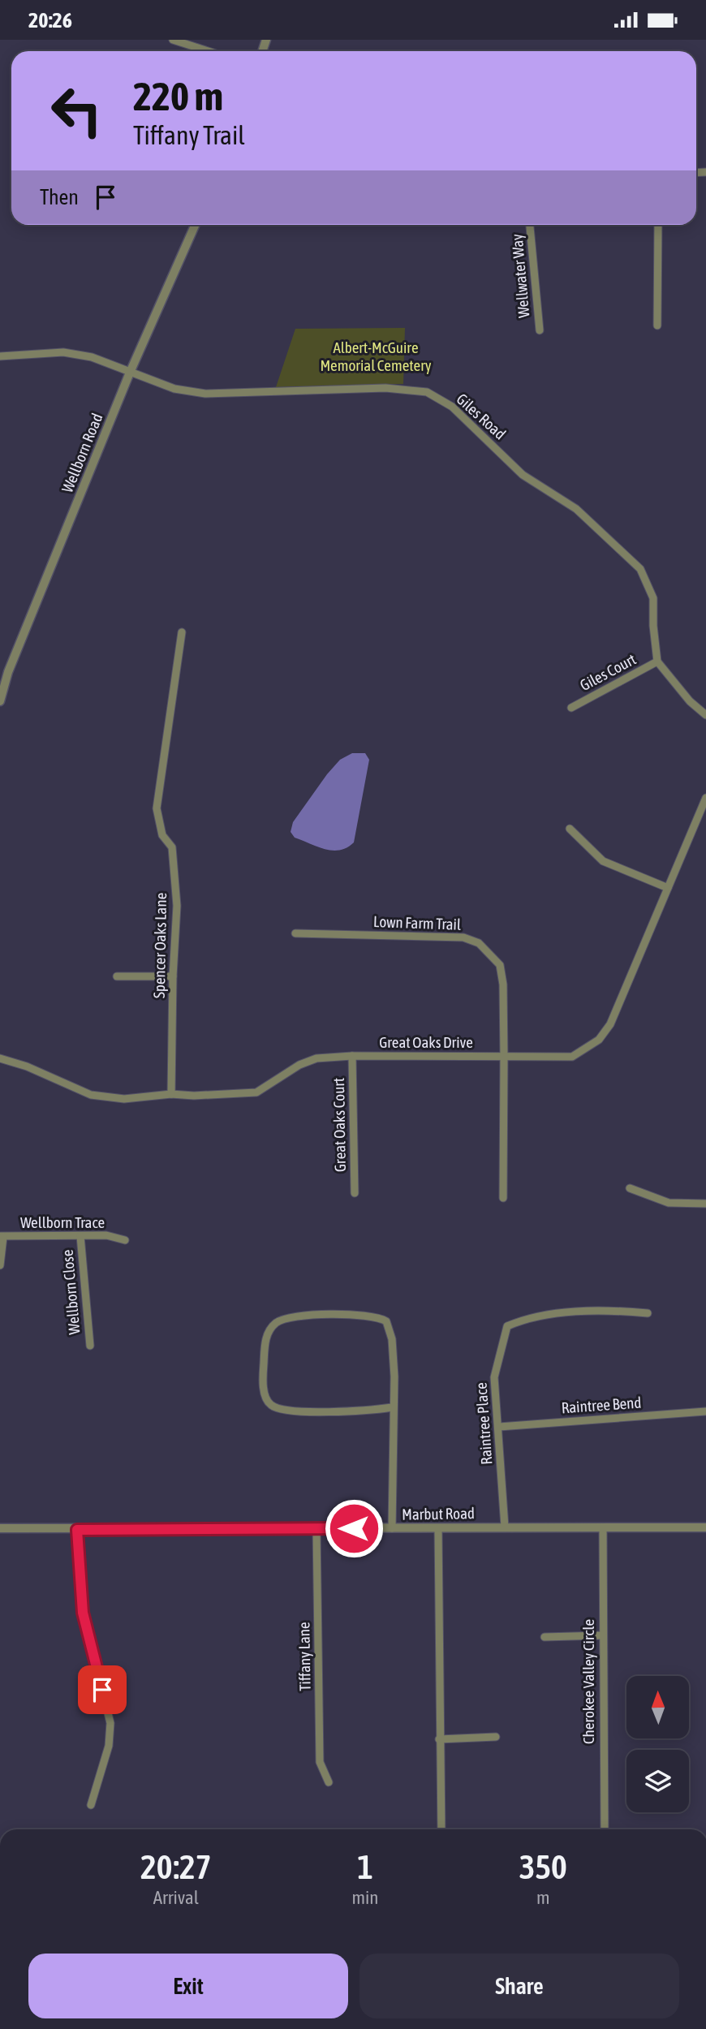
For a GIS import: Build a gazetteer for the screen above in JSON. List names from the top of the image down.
{
  "streets": {
    "street": [
      "Wellwater Way",
      "Giles Road",
      "Wellborn Road",
      "Giles Court",
      "Lown Farm Trail",
      "Spencer Oaks Lane",
      "Great Oaks Drive",
      "Great Oaks Court",
      "Wellborn Trace",
      "Wellborn Close",
      "Raintree Bend",
      "Raintree Place",
      "Marbut Road",
      "Tiffany Lane",
      "Cherokee Valley Circle"
    ]
  },
  "crossings": [
    ["Giles Road", "Wellborn Road"],
    ["Giles Road", "Giles Court"],
    ["Lown Farm Trail", "Great Oaks Drive"],
    ["Spencer Oaks Lane", "Great Oaks Drive"],
    ["Great Oaks Drive", "Great Oaks Court"],
    ["Wellborn Trace", "Wellborn Close"],
    ["Raintree Bend", "Raintree Place"],
    ["Raintree Place", "Marbut Road"],
    ["Marbut Road", "Tiffany Lane"],
    ["Marbut Road", "Cherokee Valley Circle"]
  ],
  "parks": ["Albert-McGuire Memorial Cemetery"],
  "north": "top",
  "page": {
    "status": "20:26",
    "turn": ["220 m", "Tiffany Trail"],
    "then": "Then",
    "eta": [
      "20:27",
      "Arrival",
      "1",
      "min",
      "350",
      "m"
    ],
    "buttons": ["Exit", "Share"]
  }
}
